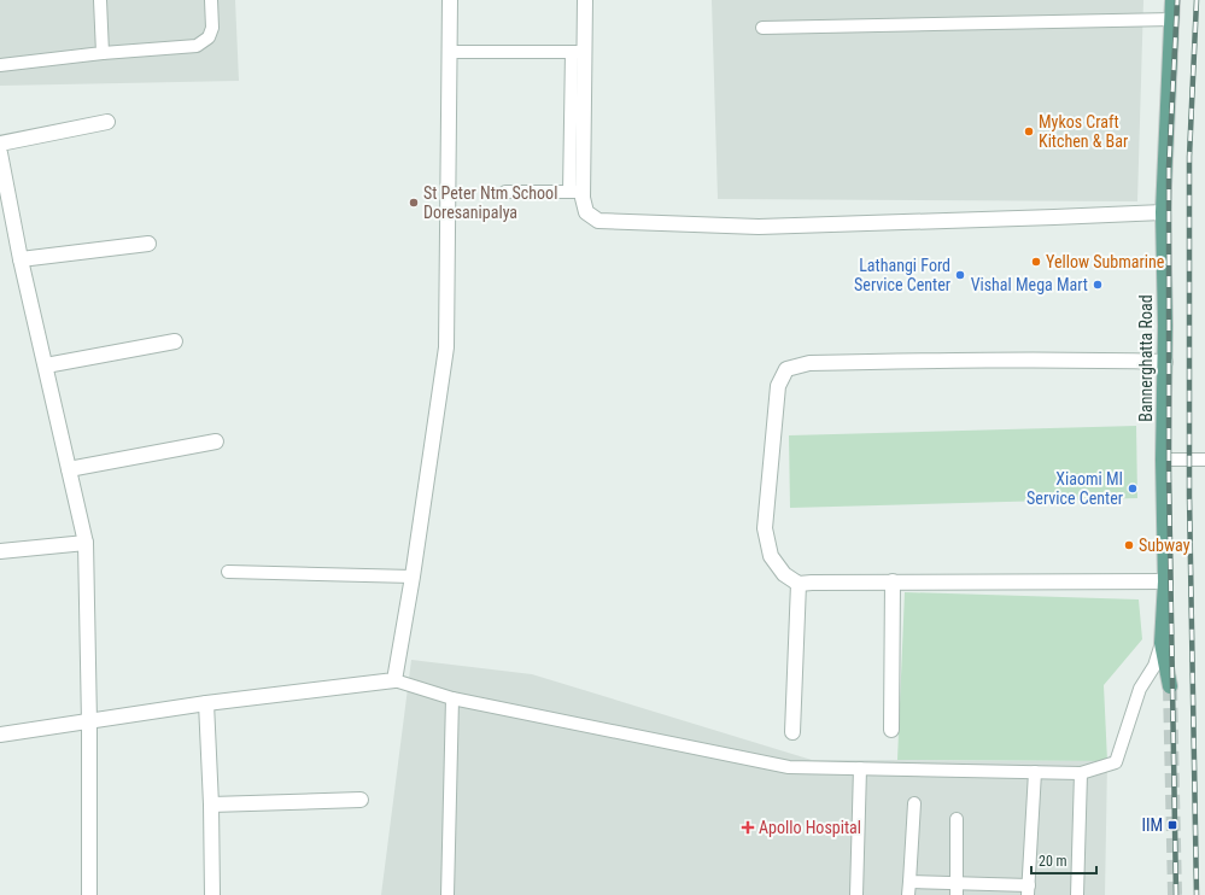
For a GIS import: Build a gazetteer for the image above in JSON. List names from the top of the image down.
{
  "streets": {
    "main road": ["Bannerghatta Road"]
  },
  "places": {
    "other": [
      "Mykos Craft Kitchen & Bar",
      "St Peter Ntm School Doresanipalya",
      "Yellow Submarine",
      "Lathangi Ford Service Center",
      "Vishal Mega Mart",
      "Xiaomi MI Service Center",
      "Subway"
    ],
    "transit": ["IIM"],
    "health": ["Apollo Hospital"]
  },
  "scale_bar": "20 m"
}
